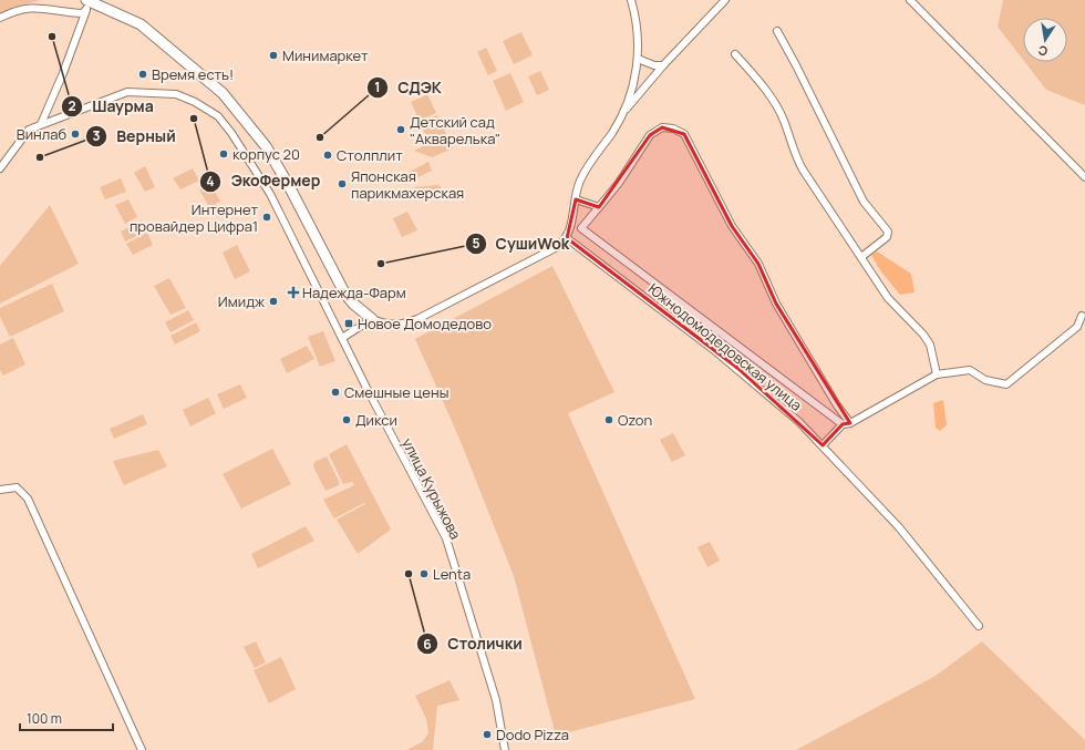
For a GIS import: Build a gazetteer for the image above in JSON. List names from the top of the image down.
{
  "streets": {
    "street": ["Южнодомодедовская улица", "улица Курыжова"]
  },
  "places": {
    "other": [
      "Шаурма",
      "Минимаркет",
      "Время есть!",
      "ЭкоФермер",
      "Детский сад \"Акварелька\"",
      "Винлаб",
      "СДЭК",
      "корпус 20",
      "Столплит",
      "Верный",
      "Японская парикмахерская",
      "Интернет провайдер Цифра1",
      "СушиWok",
      "Имидж",
      "Смешные цены",
      "Дикси",
      "Ozon",
      "Столички",
      "Lenta",
      "Dodo Pizza"
    ],
    "health": ["Надежда-Фарм"],
    "transit": ["Новое Домодедово"]
  },
  "scale_bar": "100 m",
  "north": "bottom"
}
